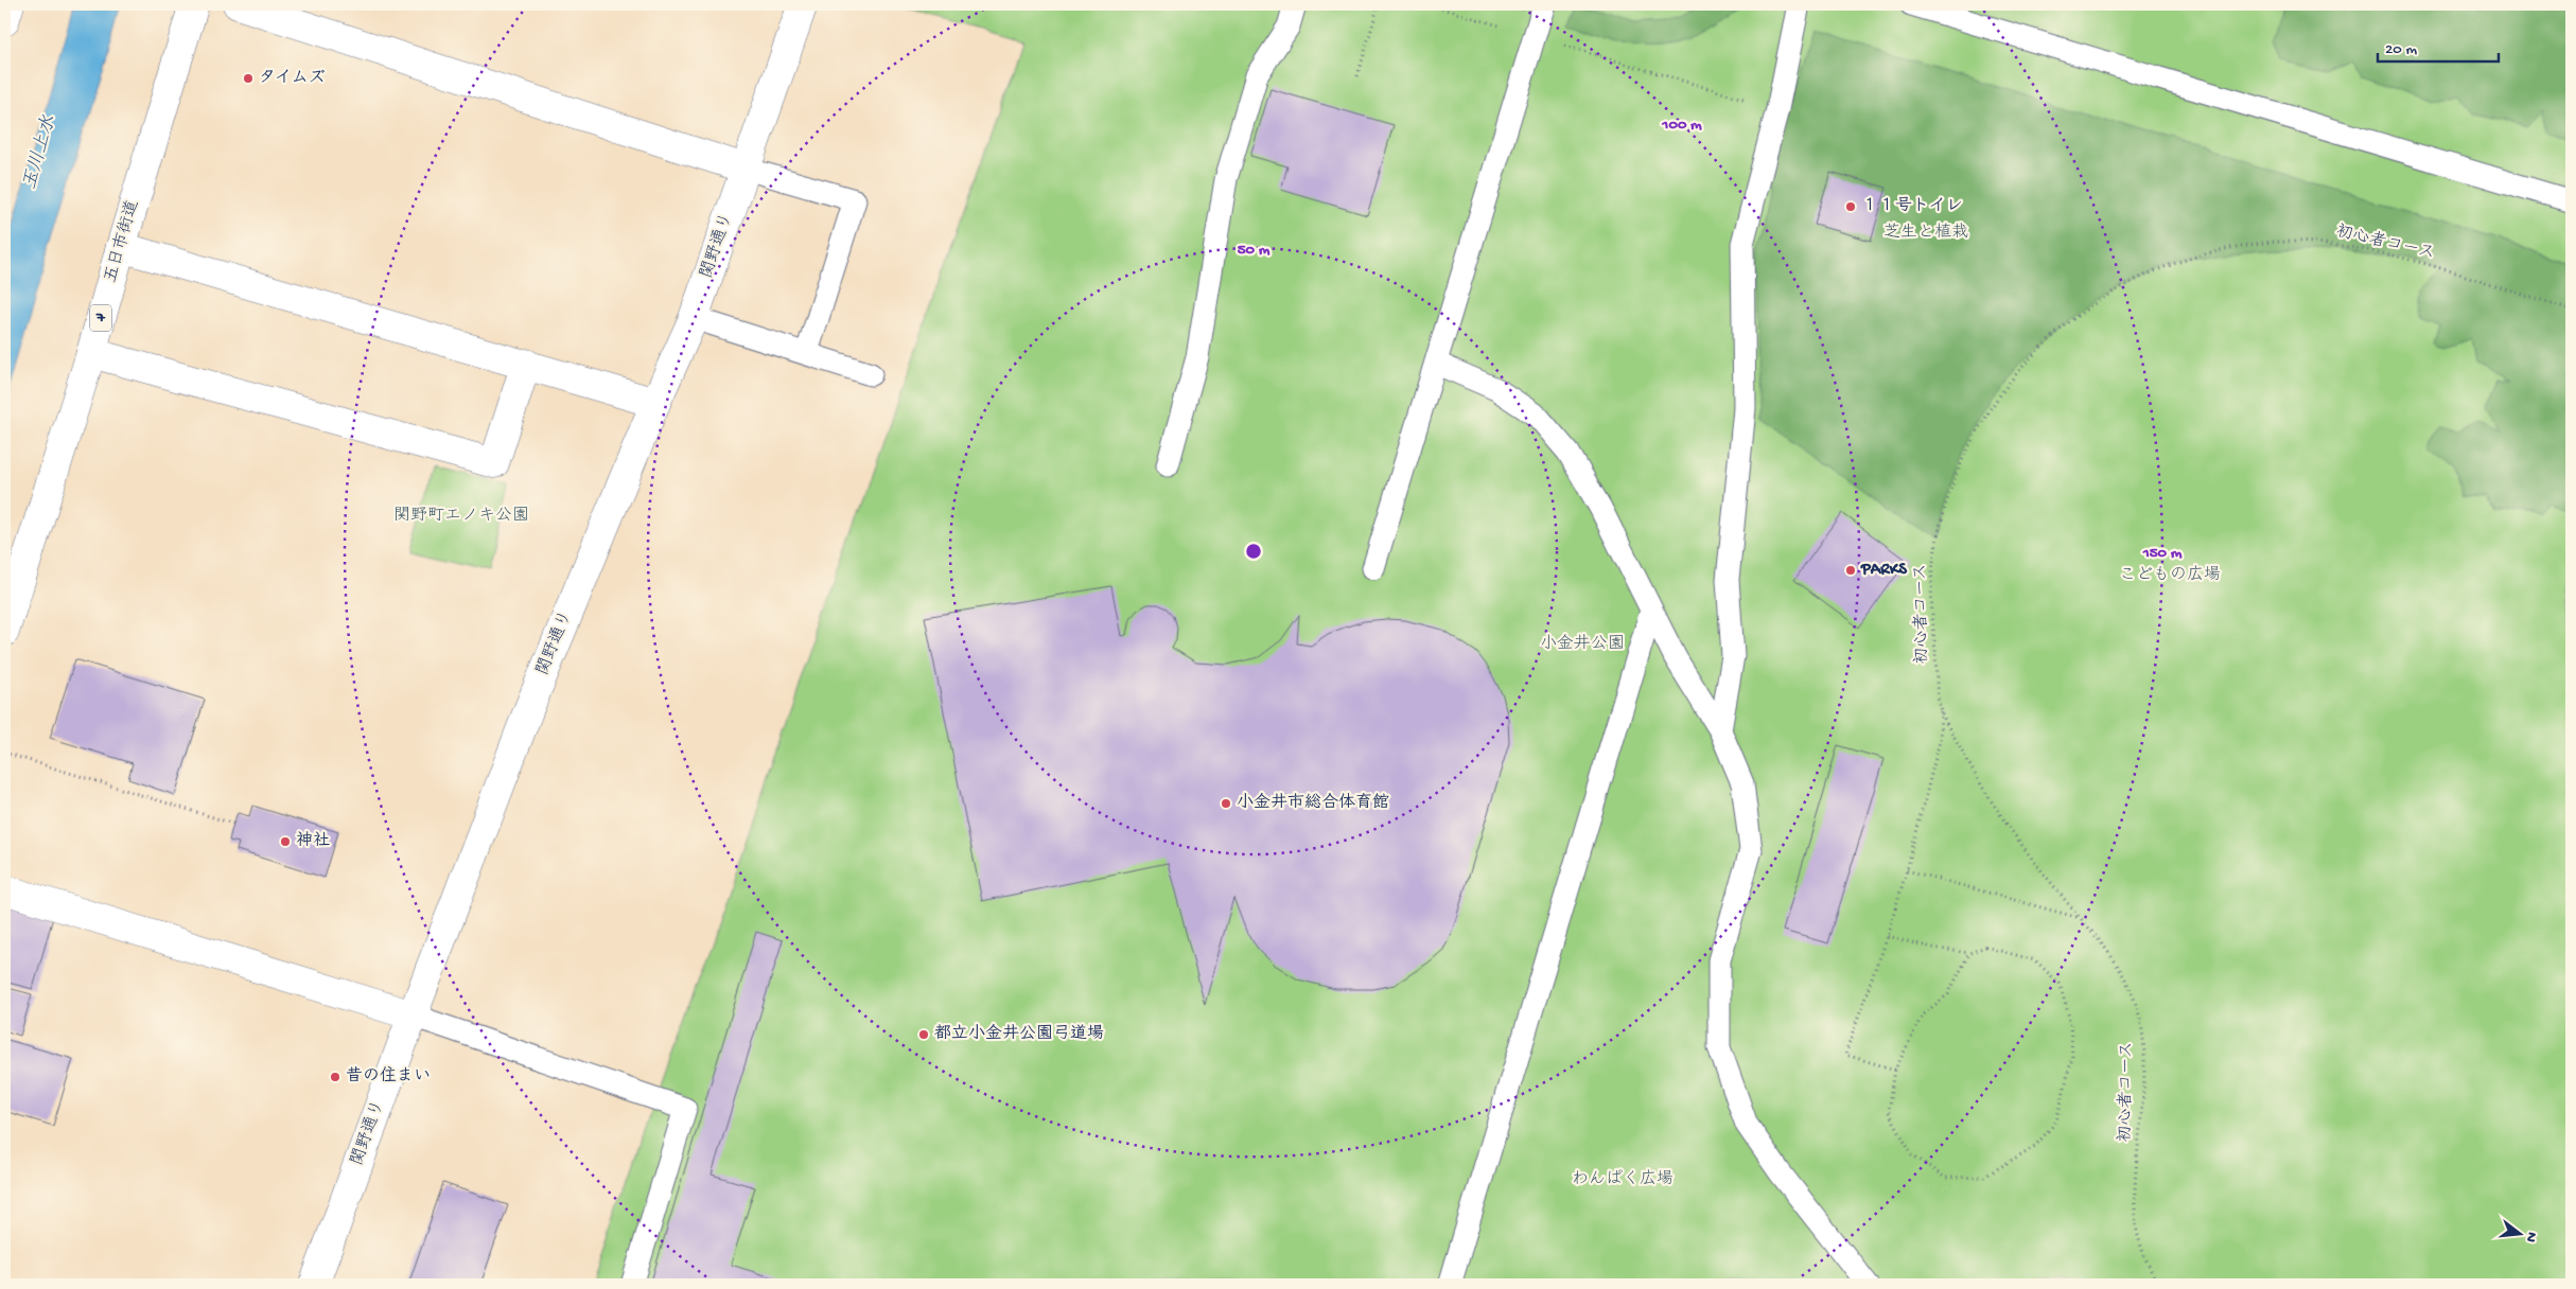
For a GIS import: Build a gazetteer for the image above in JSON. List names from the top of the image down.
{
  "streets": {
    "street": ["五日市街道", "関野通り", "7"],
    "path": ["初心者コース"]
  },
  "water": ["玉川上水"],
  "parks": [
    "芝生と植栽",
    "関野町エノキ公園",
    "こどもの広場",
    "小金井公園",
    "わんぱく広場"
  ],
  "places": [
    "タイムズ",
    "１１号トイレ",
    "PARKS",
    "小金井市総合体育館",
    "神社",
    "都立小金井公園弓道場",
    "昔の住まい"
  ],
  "scale_bar": "20 m",
  "north": "right",
  "rings": ["100 m", "50 m", "150 m"]
}
